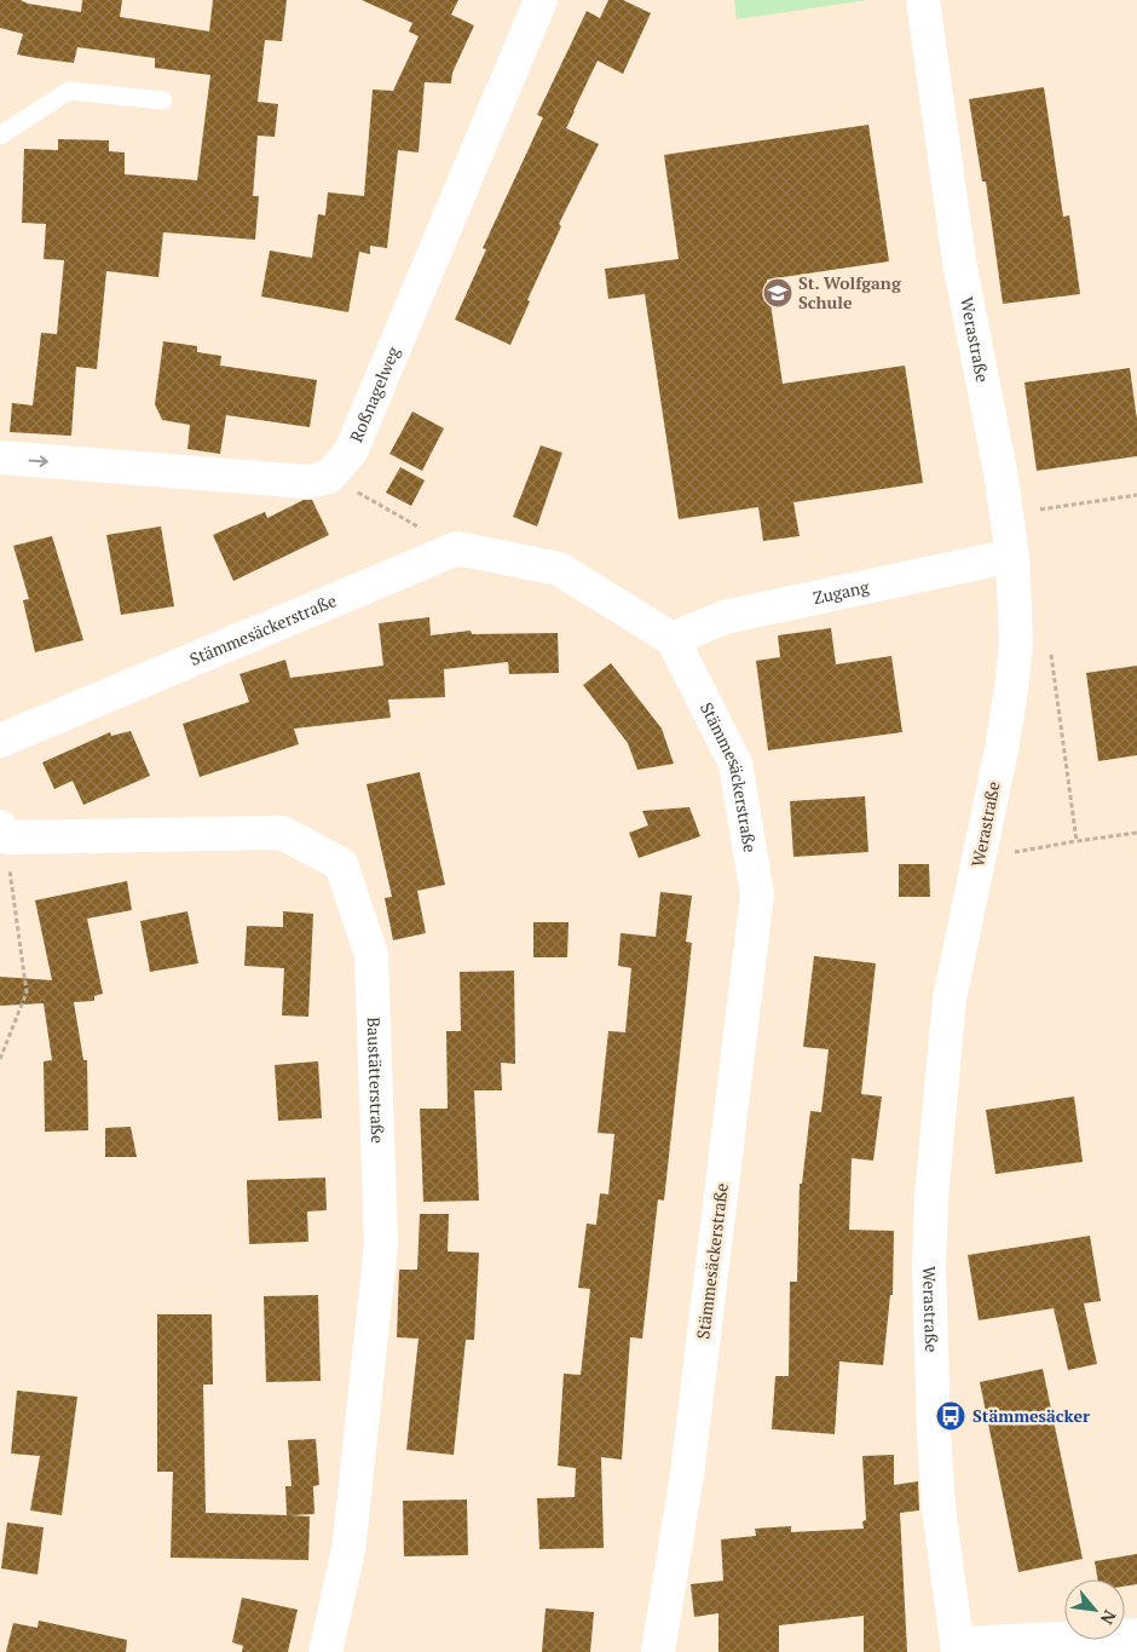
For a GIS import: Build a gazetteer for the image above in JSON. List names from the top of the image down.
{
  "streets": {
    "street": [
      "Werastraße",
      "Roßnagelweg",
      "Zugang",
      "Stämmesäckerstraße",
      "Baustätterstraße"
    ]
  },
  "crossings": [
    ["Werastraße", "Zugang"],
    ["Zugang", "Stämmesäckerstraße"]
  ],
  "places": {
    "school or university": ["St. Wolfgang Schule"],
    "bus stop": ["Stämmesäcker"]
  },
  "north": "bottom right"
}
